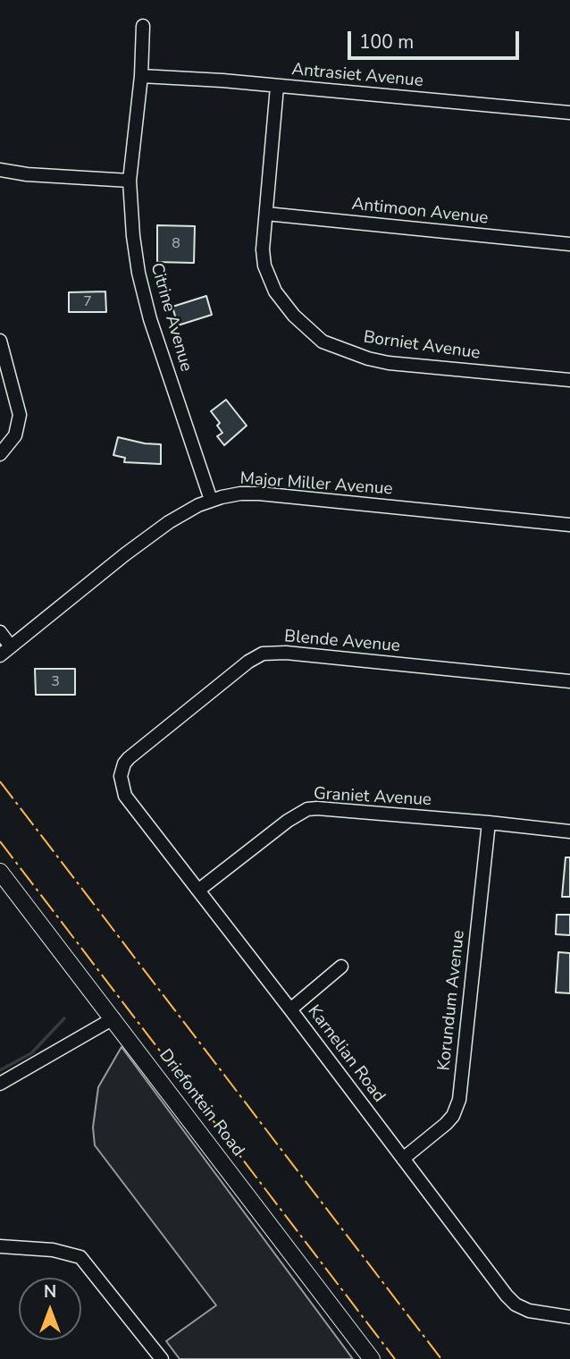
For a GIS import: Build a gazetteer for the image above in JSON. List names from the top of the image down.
{
  "streets": {
    "main road": ["Driefontein Road"],
    "street": [
      "Antrasiet Avenue",
      "Antimoon Avenue",
      "Citrine Avenue",
      "Borniet Avenue",
      "Major Miller Avenue",
      "Blende Avenue",
      "Graniet Avenue",
      "Korundum Avenue",
      "Karnelian Road"
    ]
  },
  "crossings": [
    ["Antrasiet Avenue", "Citrine Avenue"],
    ["Antrasiet Avenue", "Borniet Avenue"],
    ["Antimoon Avenue", "Borniet Avenue"],
    ["Citrine Avenue", "Major Miller Avenue"],
    ["Blende Avenue", "Karnelian Road"],
    ["Graniet Avenue", "Korundum Avenue"],
    ["Graniet Avenue", "Karnelian Road"],
    ["Korundum Avenue", "Karnelian Road"]
  ],
  "house_numbers": ["8", "7", "3"],
  "scale_bar": "100 m",
  "north": "top"
}
